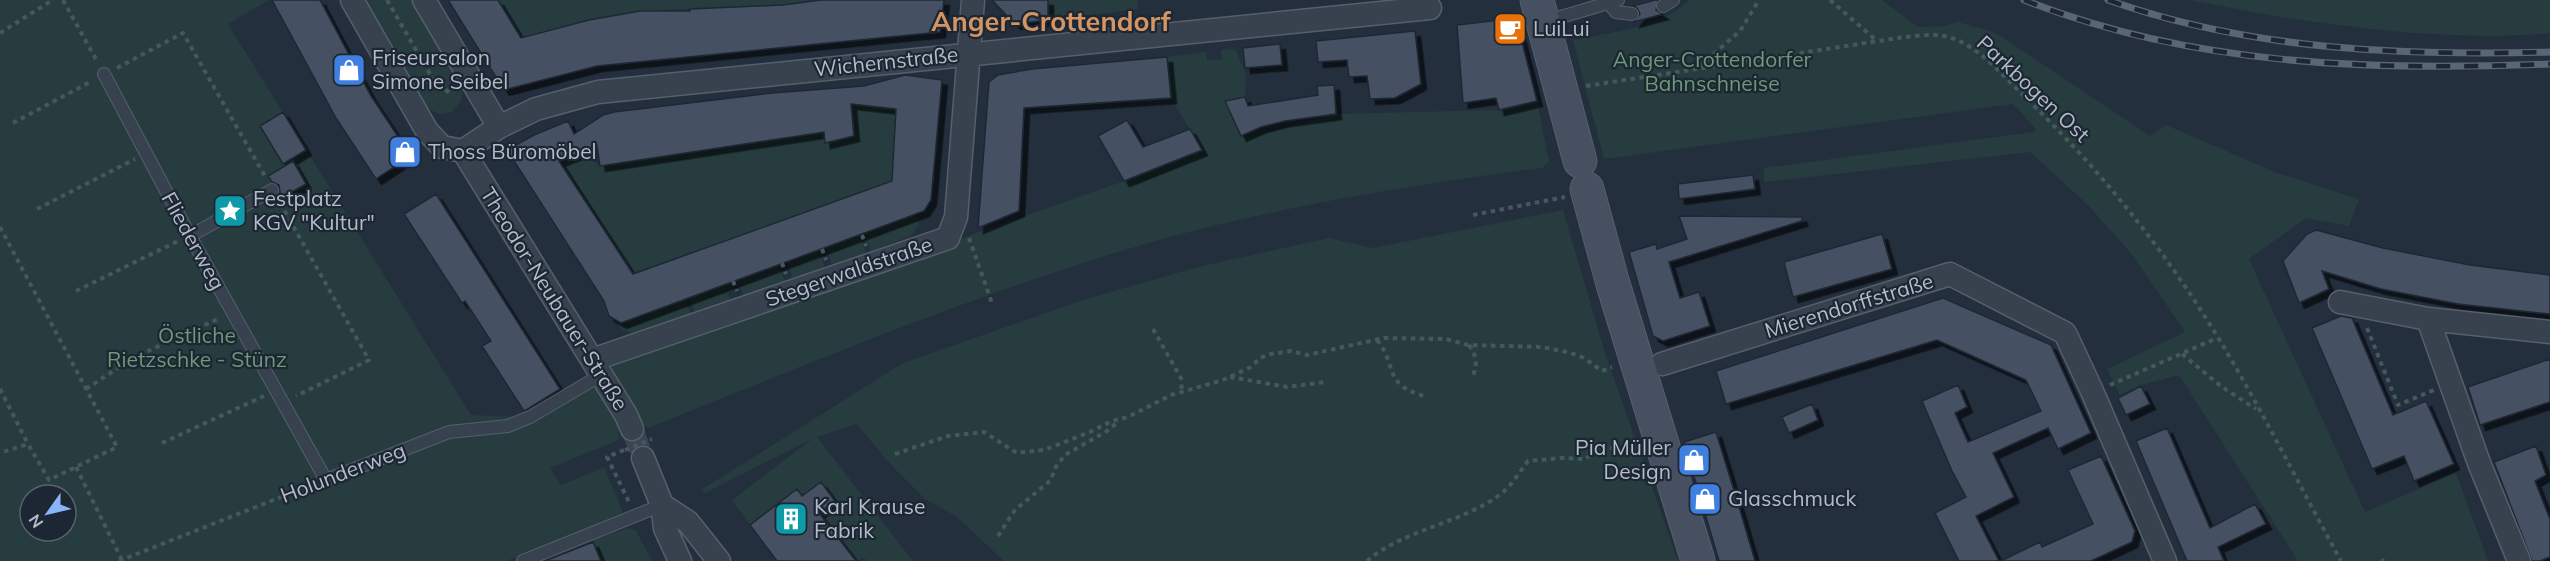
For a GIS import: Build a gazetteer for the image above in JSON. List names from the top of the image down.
{
  "streets": {
    "street": [
      "Wichernstraße",
      "Stegerwaldstraße",
      "Theodor-Neubauer-Straße",
      "Mierendorffstraße"
    ],
    "lane": ["Fliederweg", "Holunderweg"],
    "path": ["Parkbogen Ost"]
  },
  "crossings": [
    ["Wichernstraße", "Stegerwaldstraße"],
    ["Wichernstraße", "Theodor-Neubauer-Straße"],
    ["Fliederweg", "Holunderweg"],
    ["Stegerwaldstraße", "Theodor-Neubauer-Straße"],
    ["Stegerwaldstraße", "Holunderweg"],
    ["Theodor-Neubauer-Straße", "Holunderweg"]
  ],
  "districts": ["Anger-Crottendorf"],
  "parks": ["Anger-Crottendorfer Bahnschneise", "Östliche Rietzschke - Stünz"],
  "places": {
    "cafe": ["LuiLui"],
    "shop": [
      "Friseursalon Simone Seibel",
      "Thoss Büromöbel",
      "Pia Müller Design",
      "Glasschmuck"
    ],
    "place": ["Festplatz KGV \"Kultur\""],
    "building": ["Karl Krause Fabrik"]
  },
  "north": "bottom left"
}
